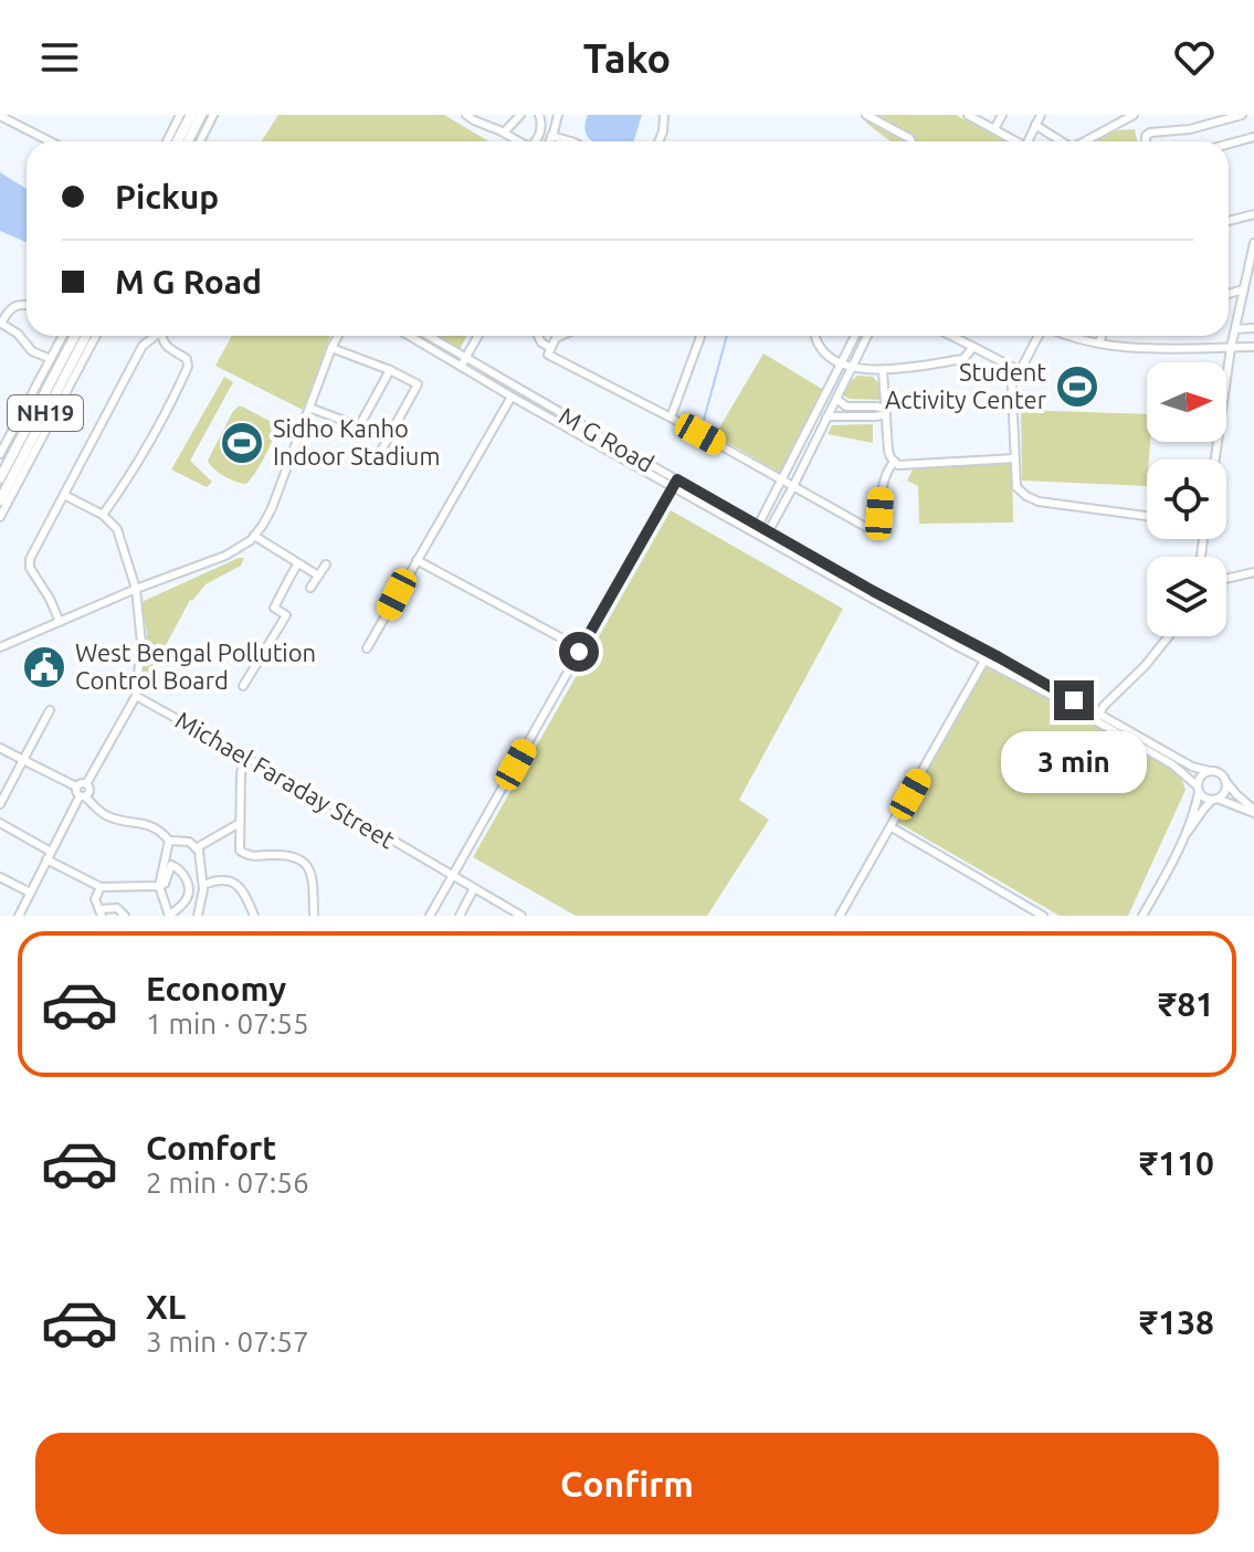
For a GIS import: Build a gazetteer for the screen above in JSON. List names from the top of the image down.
{
  "streets": {
    "highway": ["NH19"],
    "street": ["M G Road", "Michael Faraday Street"]
  },
  "places": {
    "sports": ["Student Activity Center", "Sidho Kanho Indoor Stadium"],
    "public building": ["West Bengal Pollution Control Board"]
  },
  "north": "right",
  "page": {
    "header": "Tako",
    "banner": ["Pickup", "M G Road"],
    "bubble": "3 min",
    "list": [
      {
        "name": "Economy",
        "note": "1 min · 07:55",
        "value": "₹81"
      },
      {
        "name": "Comfort",
        "note": "2 min · 07:56",
        "value": "₹110"
      },
      {
        "name": "XL",
        "note": "3 min · 07:57",
        "value": "₹138"
      }
    ],
    "buttons": "Confirm"
  }
}
